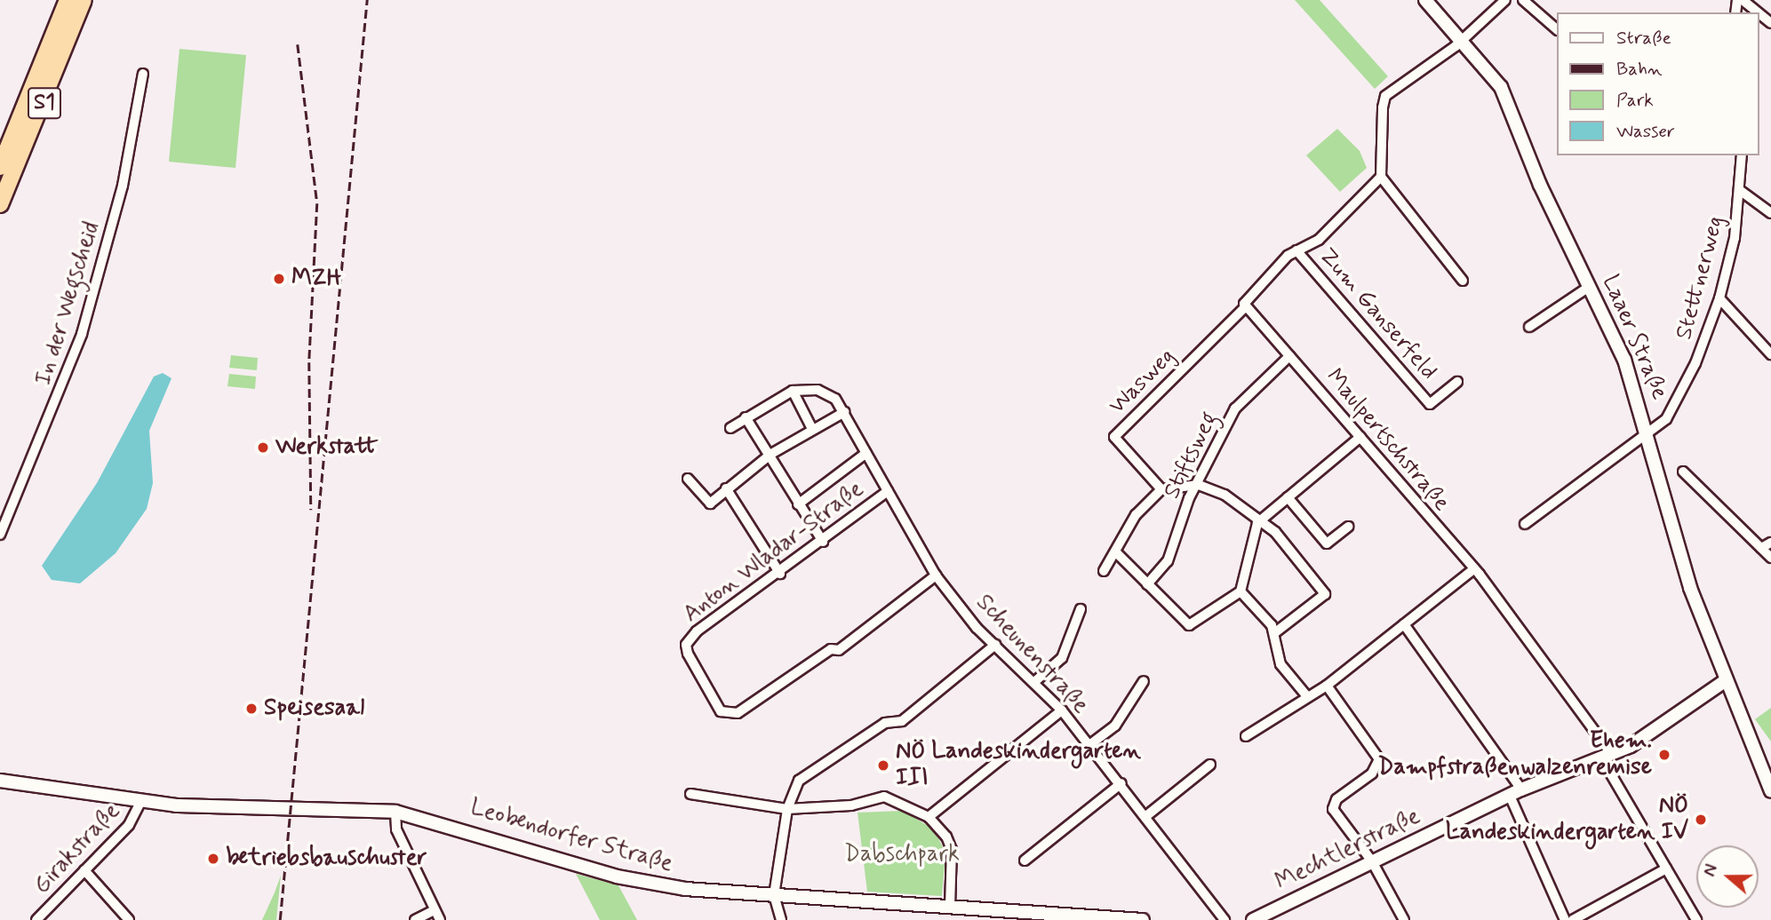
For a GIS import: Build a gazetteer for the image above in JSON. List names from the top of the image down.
{
  "streets": {
    "highway": ["S1"],
    "street": [
      "Stettnerweg",
      "In der Wegscheid",
      "Zum Ganserfeld",
      "Laaer Straße",
      "Wasweg",
      "Maulpertschstraße",
      "Stiftsweg",
      "Anton Wladar-Straße",
      "Scheunenstraße",
      "Leobendorfer Straße",
      "Girakstraße",
      "Mechtlerstraße"
    ]
  },
  "crossings": [
    ["Stettnerweg", "Laaer Straße"],
    ["Laaer Straße", "Mechtlerstraße"],
    ["Wasweg", "Maulpertschstraße"],
    ["Maulpertschstraße", "Stiftsweg"],
    ["Maulpertschstraße", "Mechtlerstraße"],
    ["Anton Wladar-Straße", "Scheunenstraße"],
    ["Leobendorfer Straße", "Girakstraße"]
  ],
  "parks": ["Dabschpark"],
  "places": [
    "MZH",
    "Werkstatt",
    "Speisesaal",
    "Ehem. Dampfstraßenwalzenremise",
    "NÖ Landeskindergarten III",
    "NÖ Landeskindergarten IV",
    "betriebsbauschuster"
  ],
  "legend": [
    "Straße",
    "Bahn",
    "Park",
    "Wasser"
  ],
  "north": "left"
}
